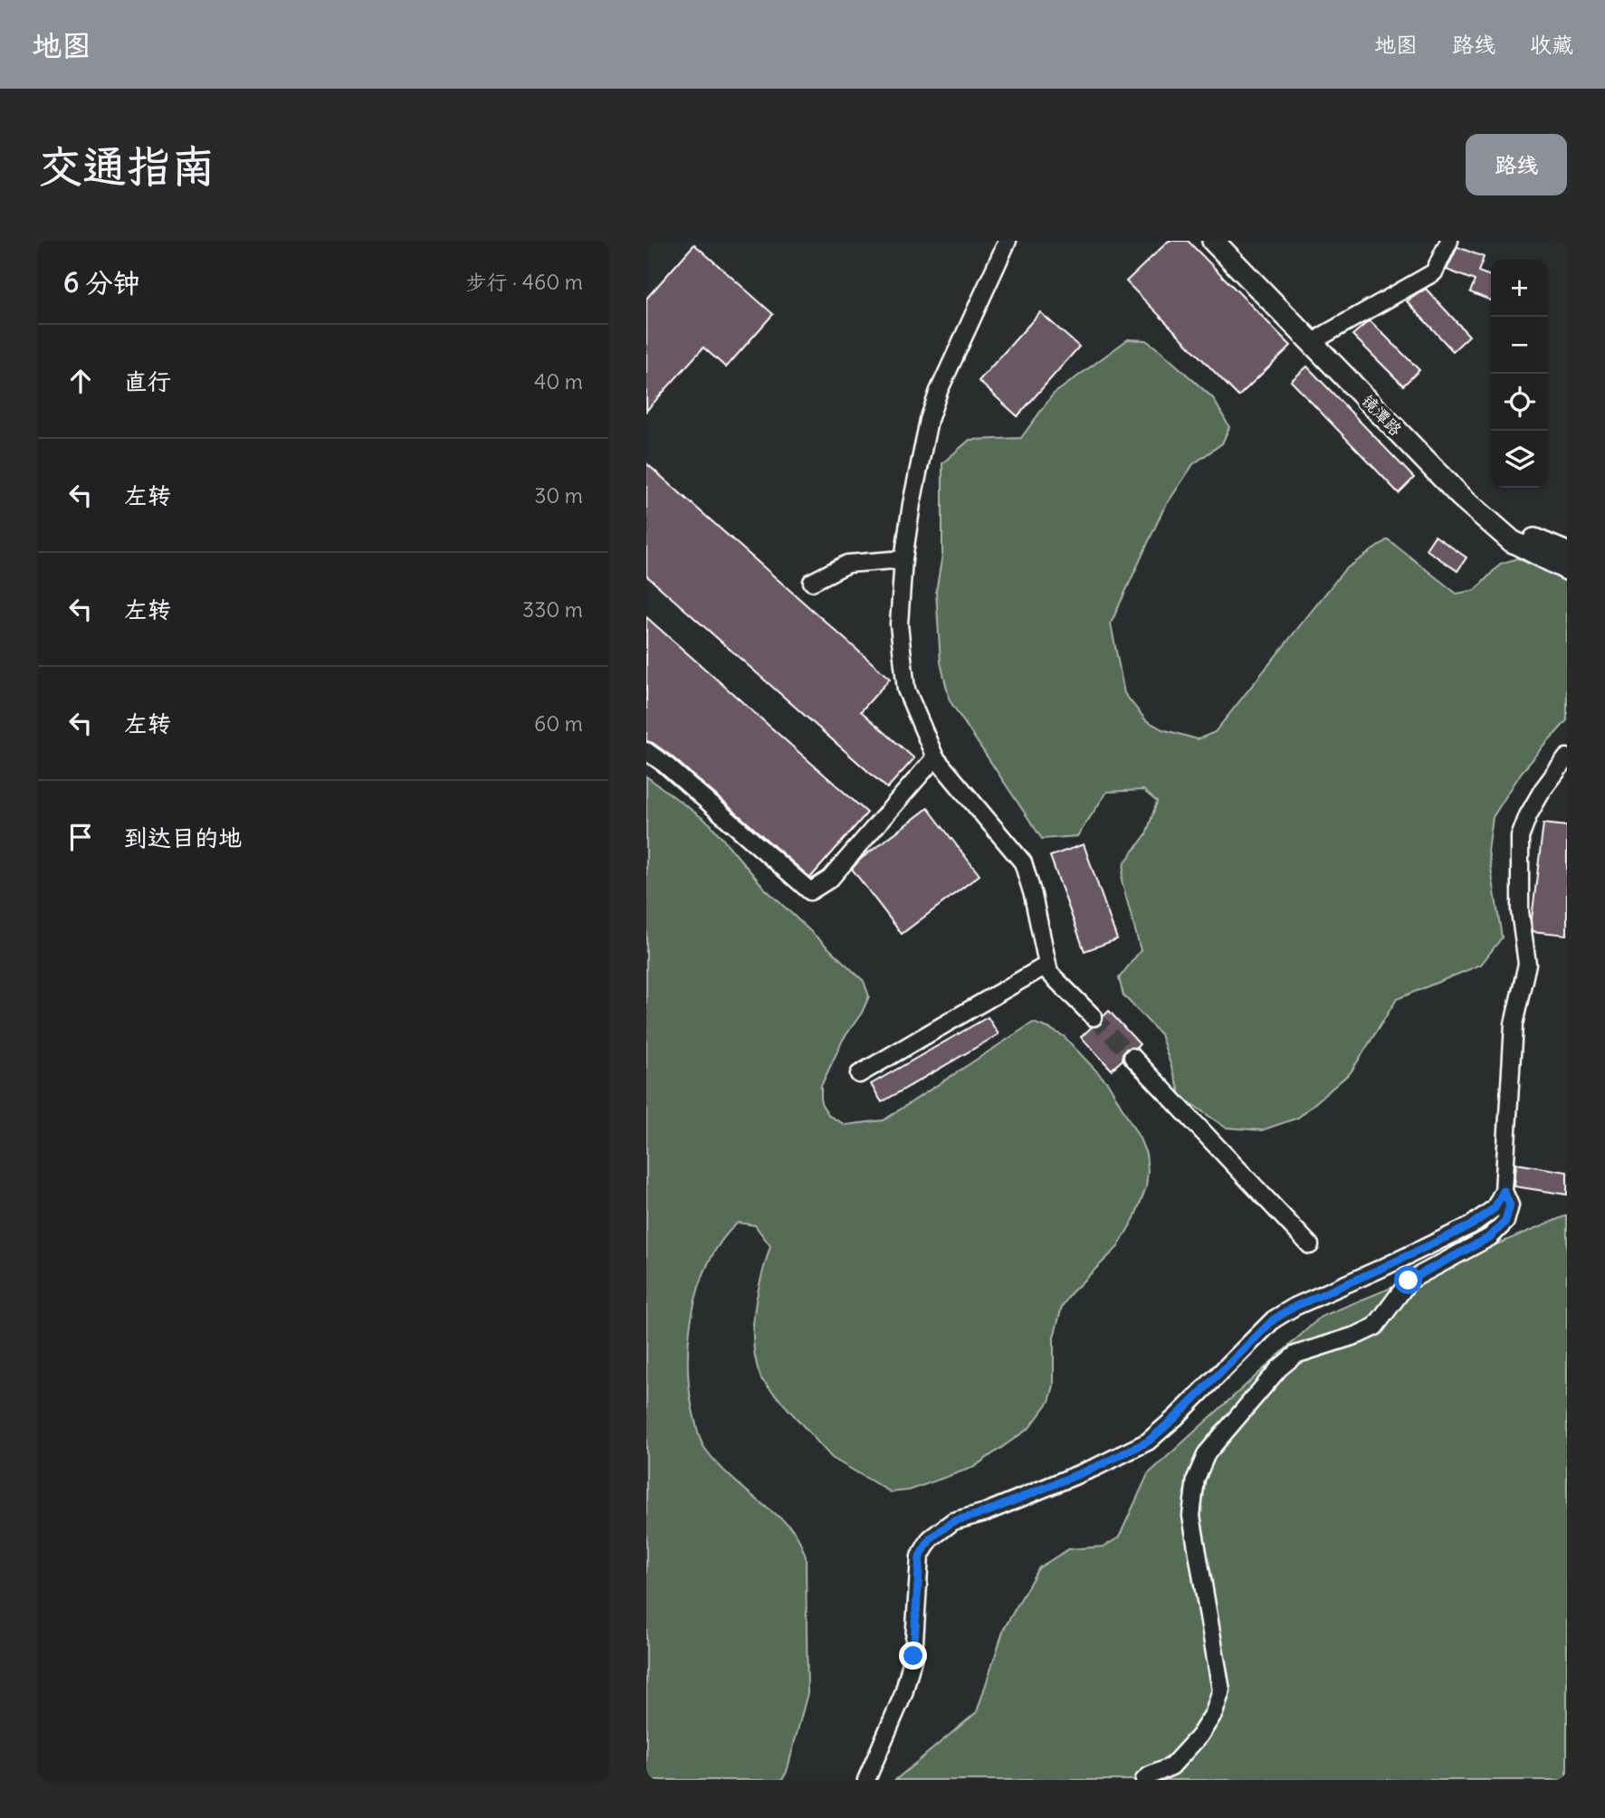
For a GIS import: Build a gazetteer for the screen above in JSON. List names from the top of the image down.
{
  "streets": {
    "main road": ["镜潭路"]
  },
  "page": {
    "header": "地图",
    "nav": ["地图", "路线", "收藏"],
    "buttons": "路线",
    "title": "交通指南",
    "heading": ["6 分钟", "步行 · 460 m"],
    "map_buttons": ["+", "−"],
    "list": [
      ["直行", "40 m"],
      ["左转", "30 m"],
      ["左转", "330 m"],
      ["左转", "60 m"],
      "到达目的地"
    ]
  }
}
